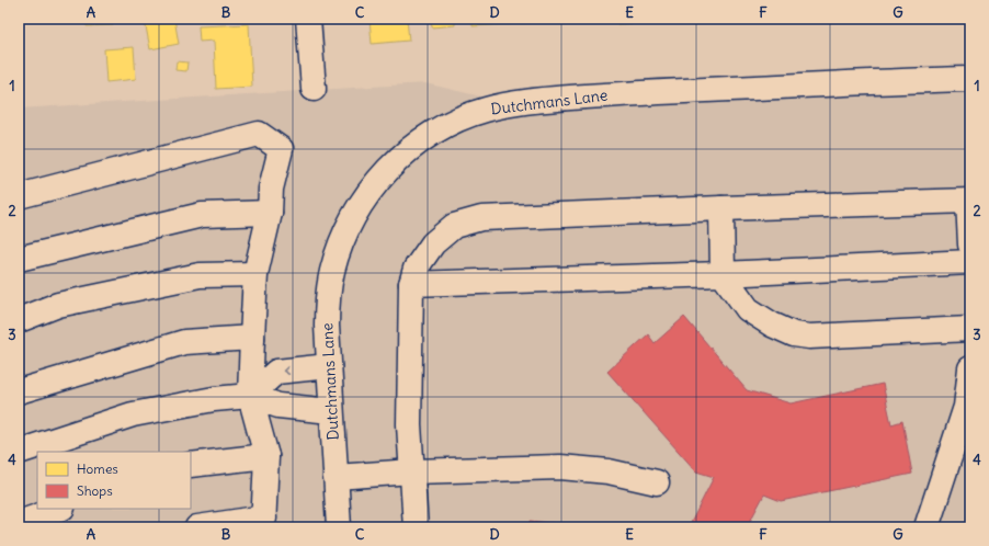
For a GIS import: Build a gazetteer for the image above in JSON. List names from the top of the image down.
{
  "streets": {
    "street": ["Dutchmans Lane"]
  },
  "legend": ["Homes", "Shops"],
  "grid": {
    "columns": [
      "A",
      "B",
      "C",
      "D",
      "E",
      "F",
      "G"
    ],
    "rows": [
      "1",
      "2",
      "3",
      "4"
    ]
  }
}
